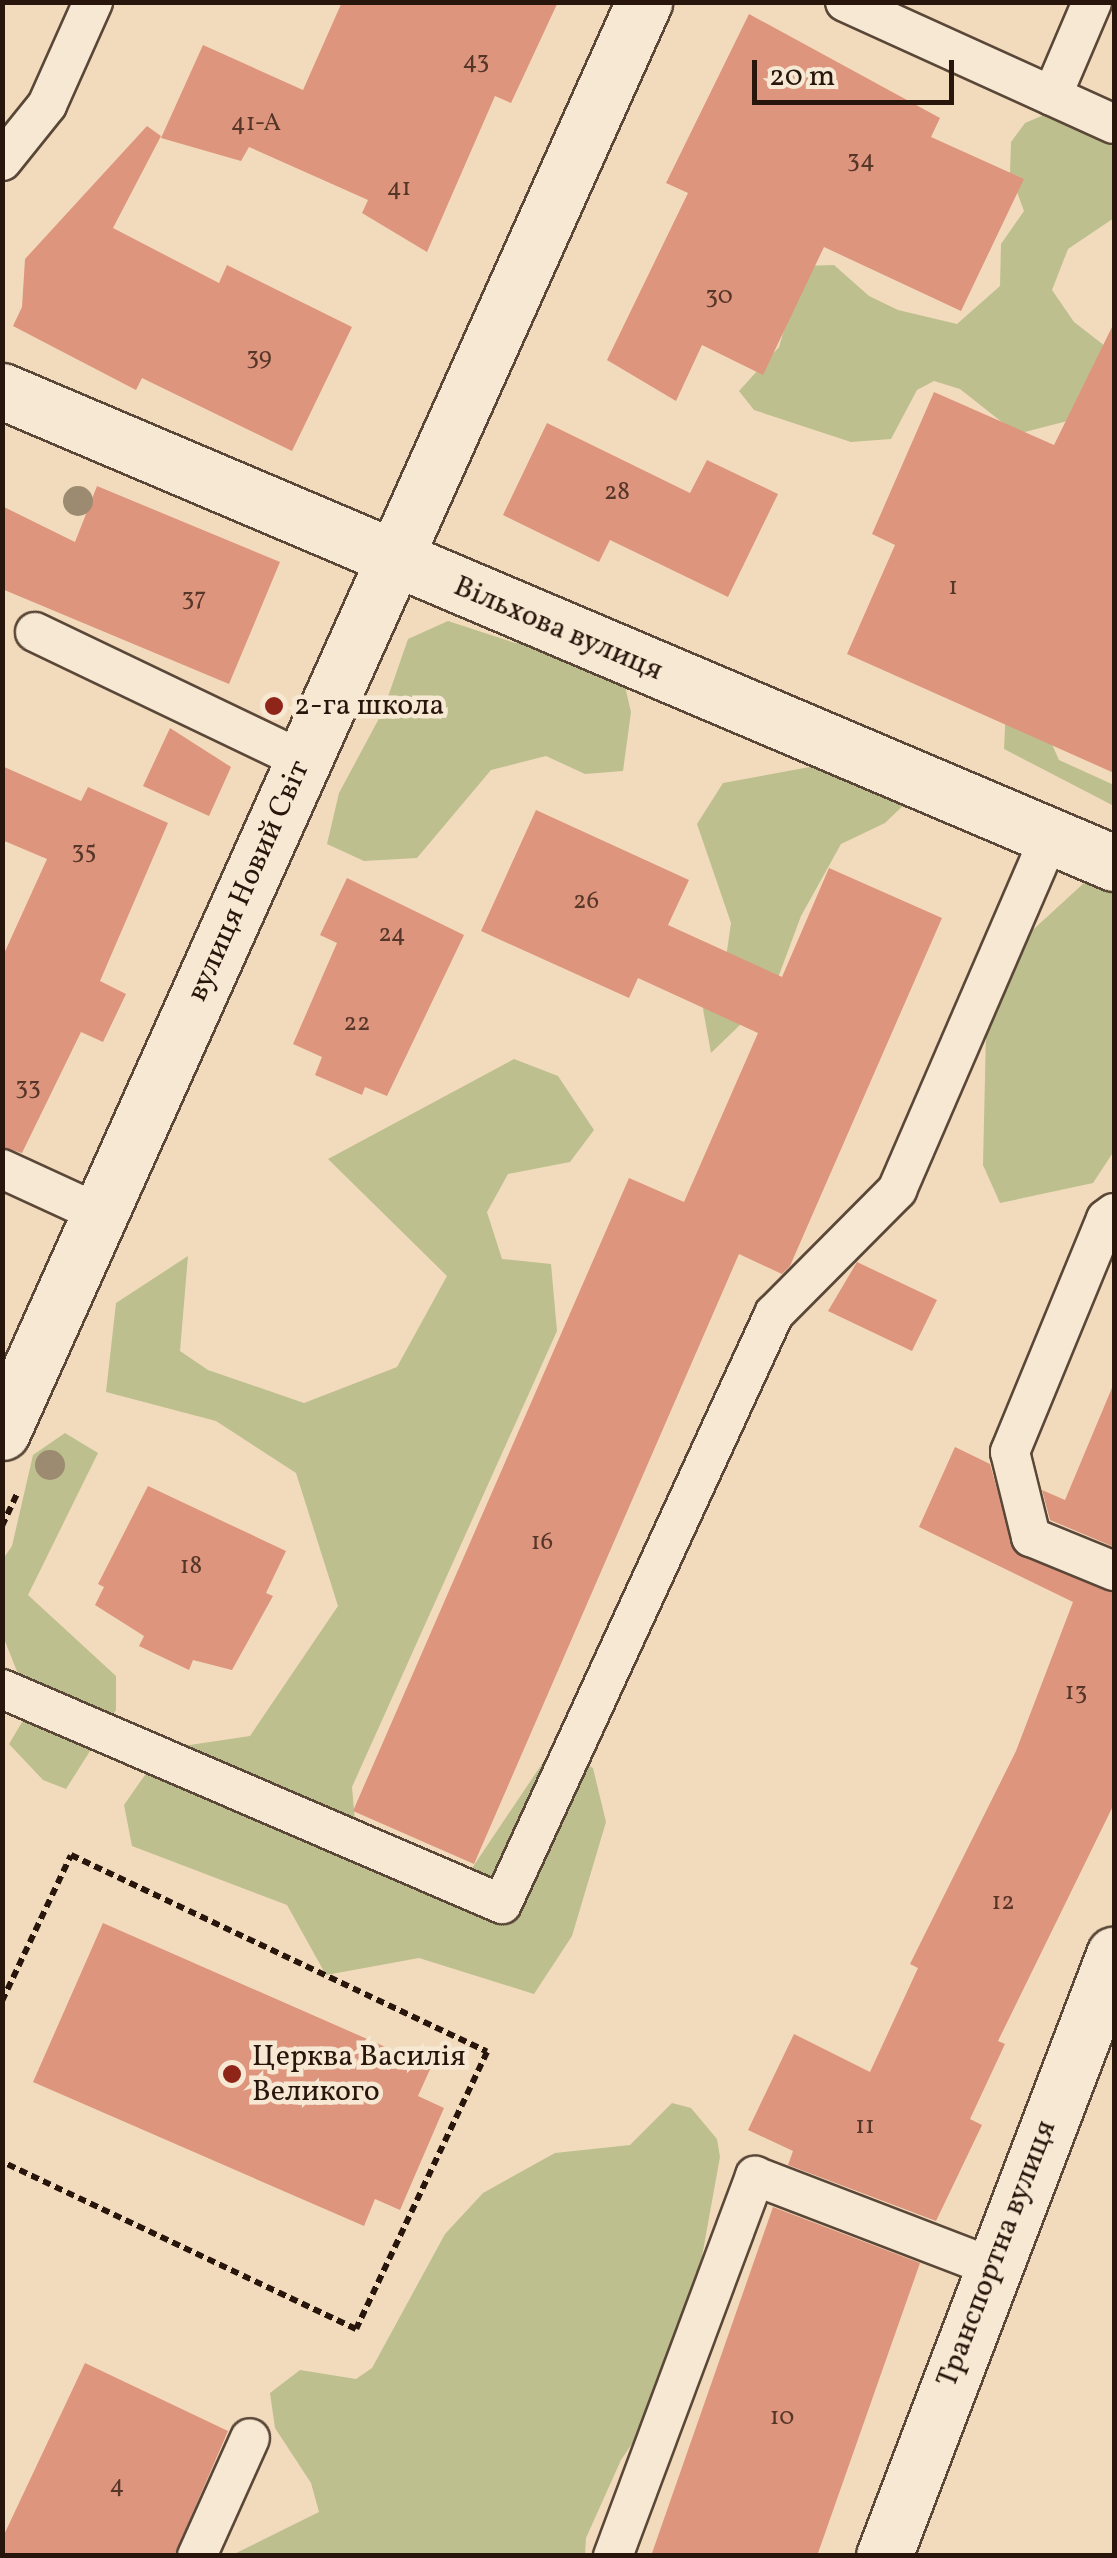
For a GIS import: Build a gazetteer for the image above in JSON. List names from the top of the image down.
{
  "streets": {
    "street": ["Вільхова вулиця", "вулиця Новий Світ", "Транспортна вулиця"]
  },
  "crossings": [
    ["Вільхова вулиця", "вулиця Новий Світ"]
  ],
  "places": ["2-га школа", "Церква Василія Великого"],
  "house_numbers": [
    "43",
    "41-А",
    "34",
    "41",
    "30",
    "39",
    "28",
    "1",
    "37",
    "35",
    "26",
    "24",
    "22",
    "33",
    "16",
    "18",
    "13",
    "12",
    "11",
    "10",
    "4"
  ],
  "scale_bar": "20 m"
}
